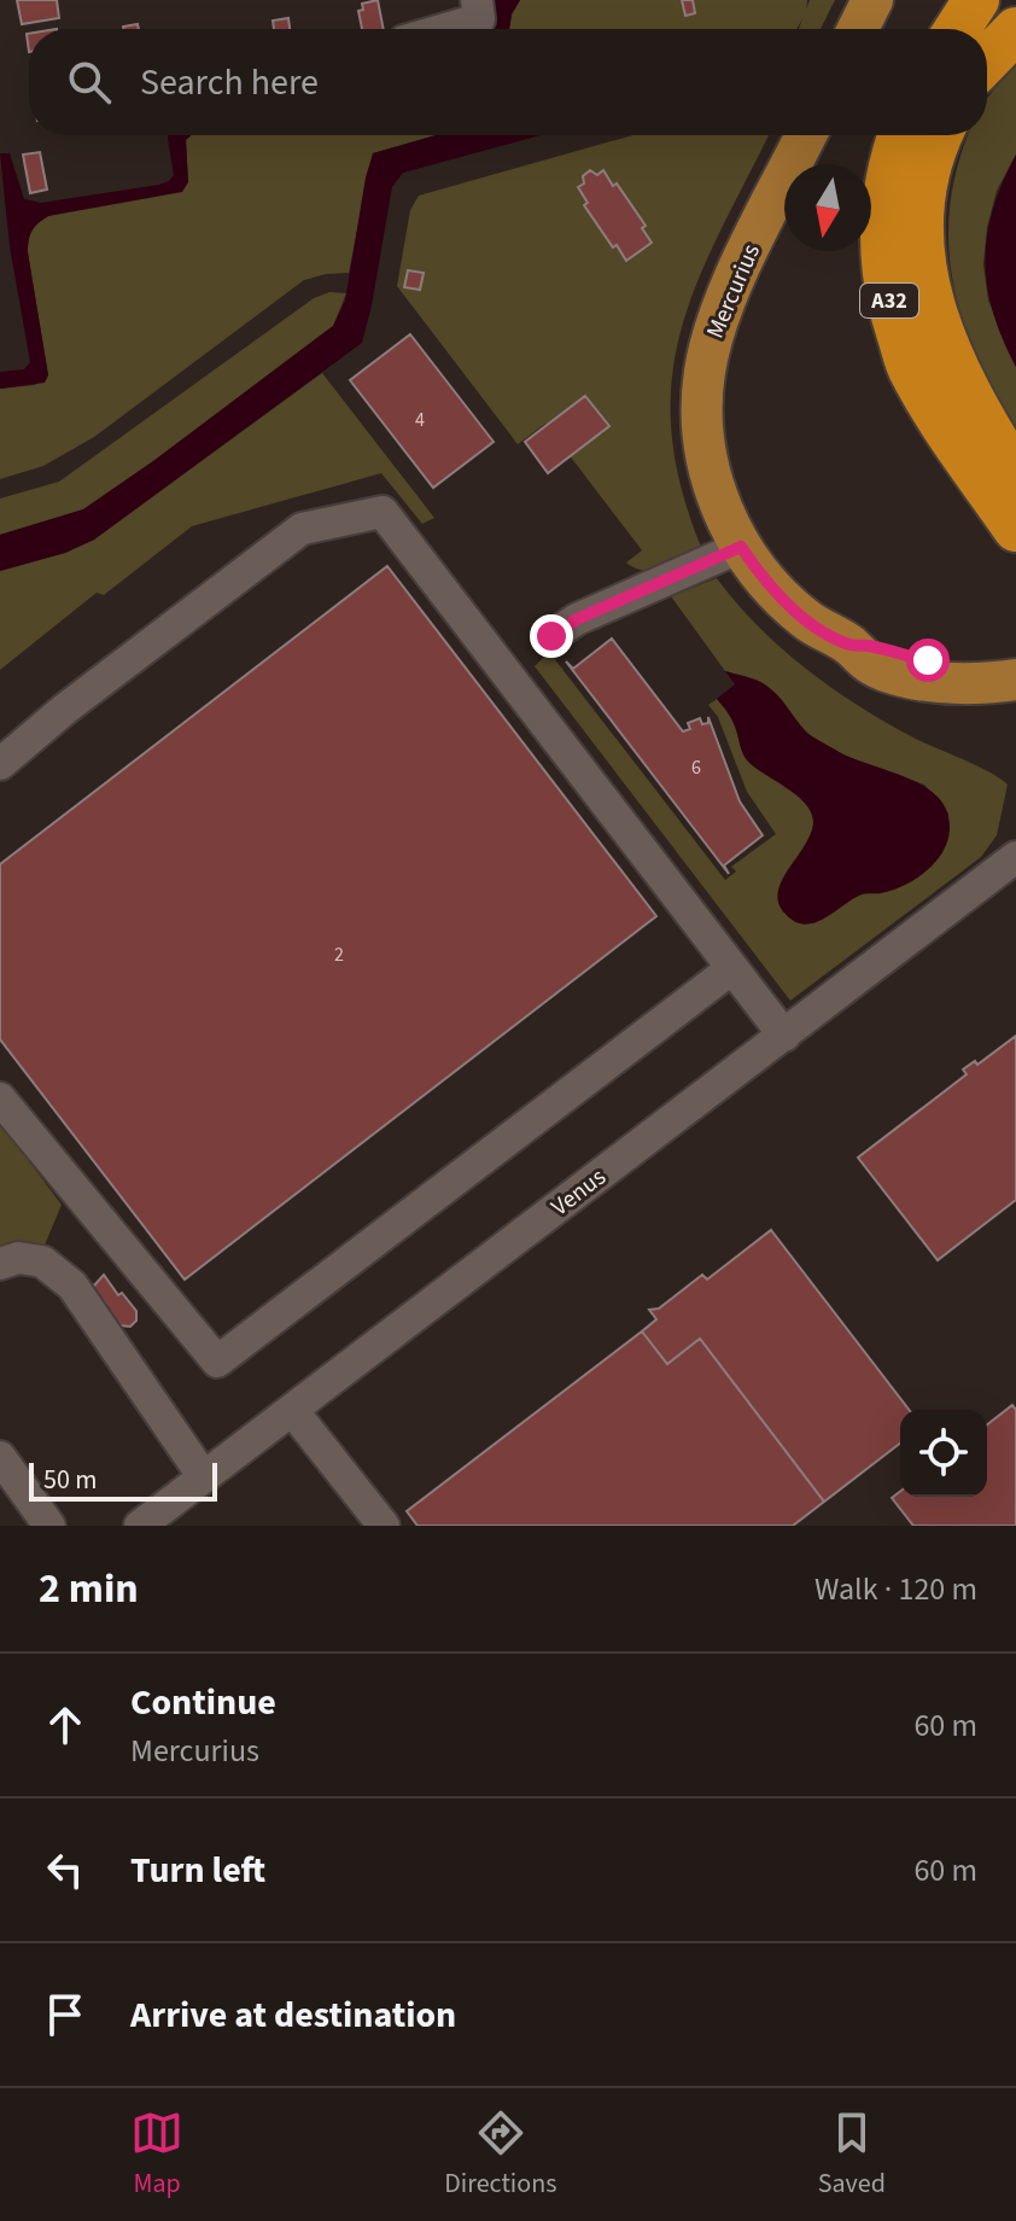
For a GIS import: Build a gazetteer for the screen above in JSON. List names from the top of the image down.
{
  "streets": {
    "highway": ["A32"],
    "main road": ["Mercurius"],
    "street": ["Venus"]
  },
  "house_numbers": ["4", "6", "2"],
  "scale_bar": "50 m",
  "north": "bottom",
  "page": {
    "search": "Search here",
    "scale": "50 m",
    "heading": ["2 min", "Walk · 120 m"],
    "list": [
      ["Continue", "Mercurius", "60 m"],
      ["Turn left", "60 m"],
      "Arrive at destination"
    ],
    "nav": ["Map", "Directions", "Saved"]
  }
}
